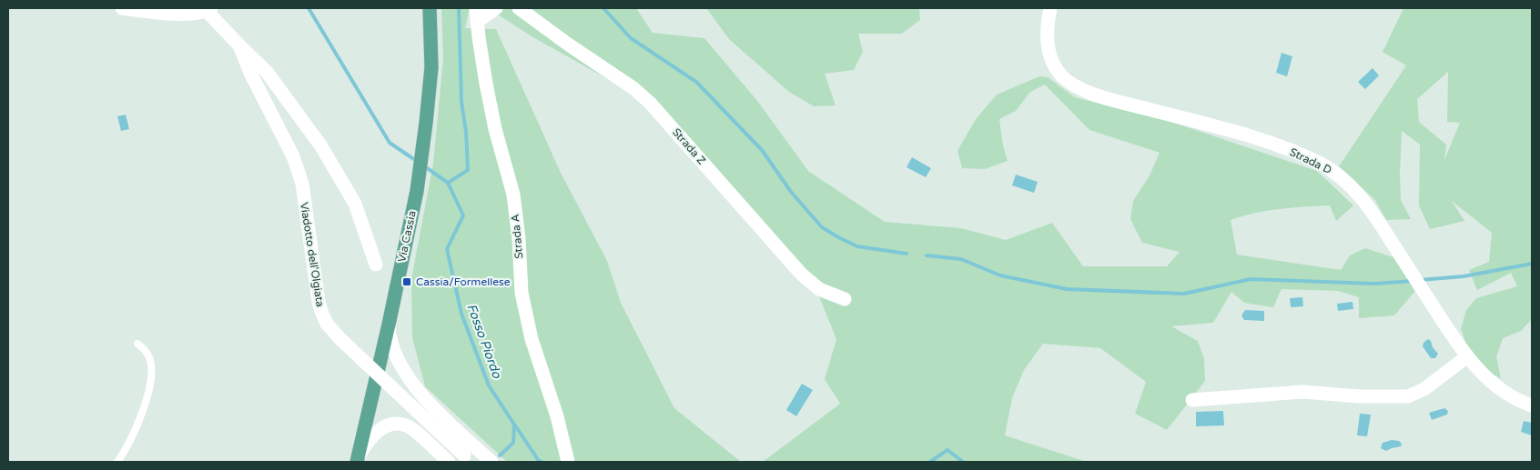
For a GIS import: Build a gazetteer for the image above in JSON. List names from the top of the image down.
{
  "streets": {
    "main road": ["Via Cassia"],
    "street": [
      "Strada Z",
      "Strada D",
      "Strada A",
      "Viadotto dell'Olgiata"
    ]
  },
  "water": ["Fosso Piordo"],
  "places": {
    "transit": ["Cassia/Formellese"]
  }
}
